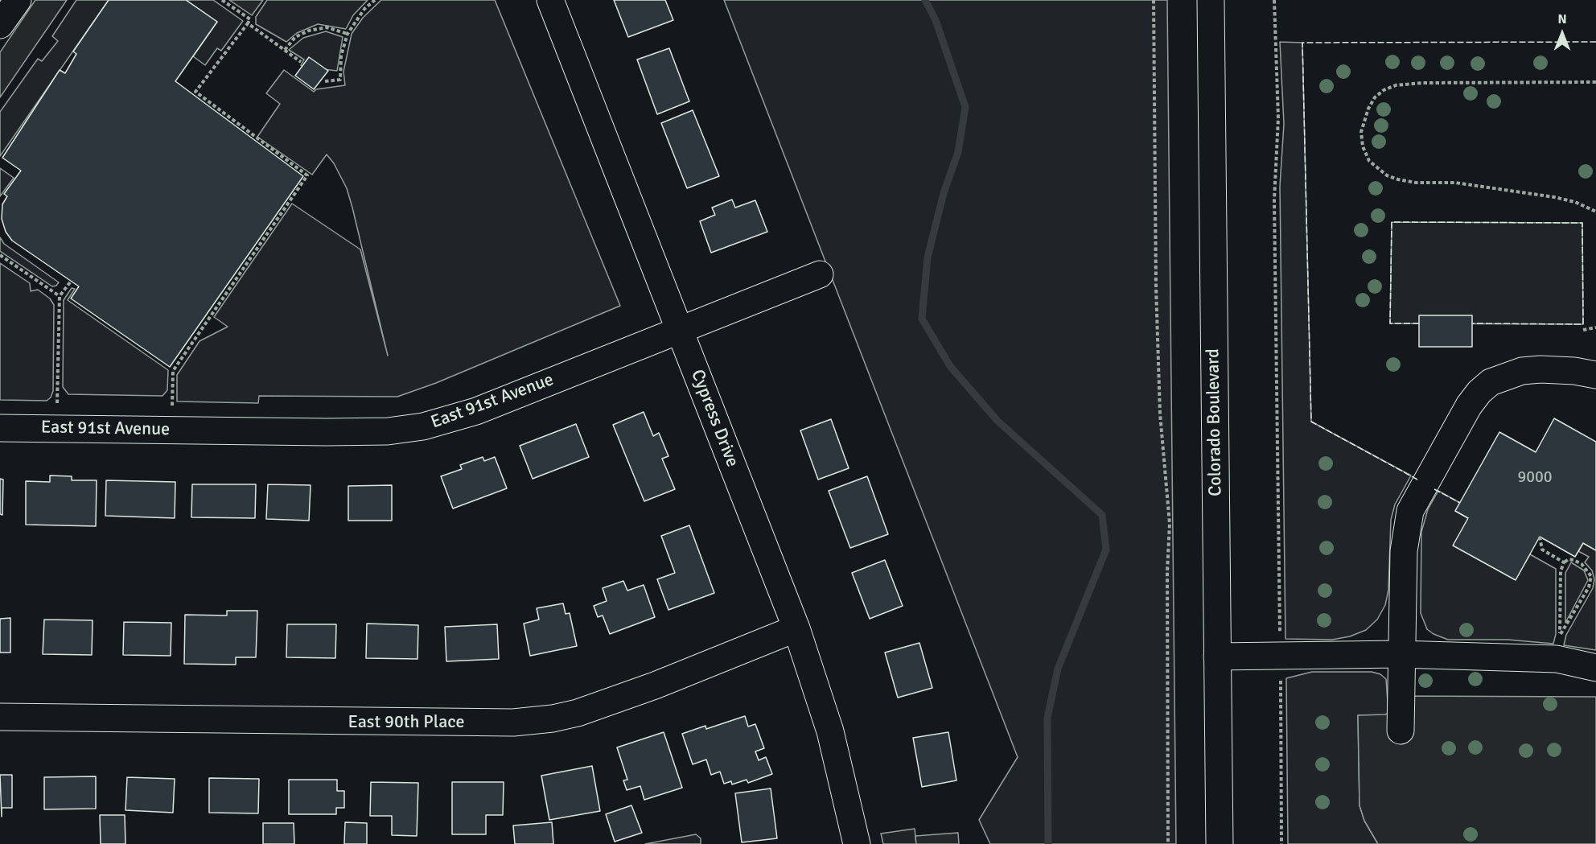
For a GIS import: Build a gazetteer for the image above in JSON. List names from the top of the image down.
{
  "streets": {
    "street": [
      "East 91st Avenue",
      "Cypress Drive",
      "Colorado Boulevard",
      "East 90th Place"
    ]
  },
  "crossings": [
    ["East 91st Avenue", "Cypress Drive"],
    ["Cypress Drive", "East 90th Place"]
  ],
  "house_numbers": ["9000"],
  "north": "top"
}
